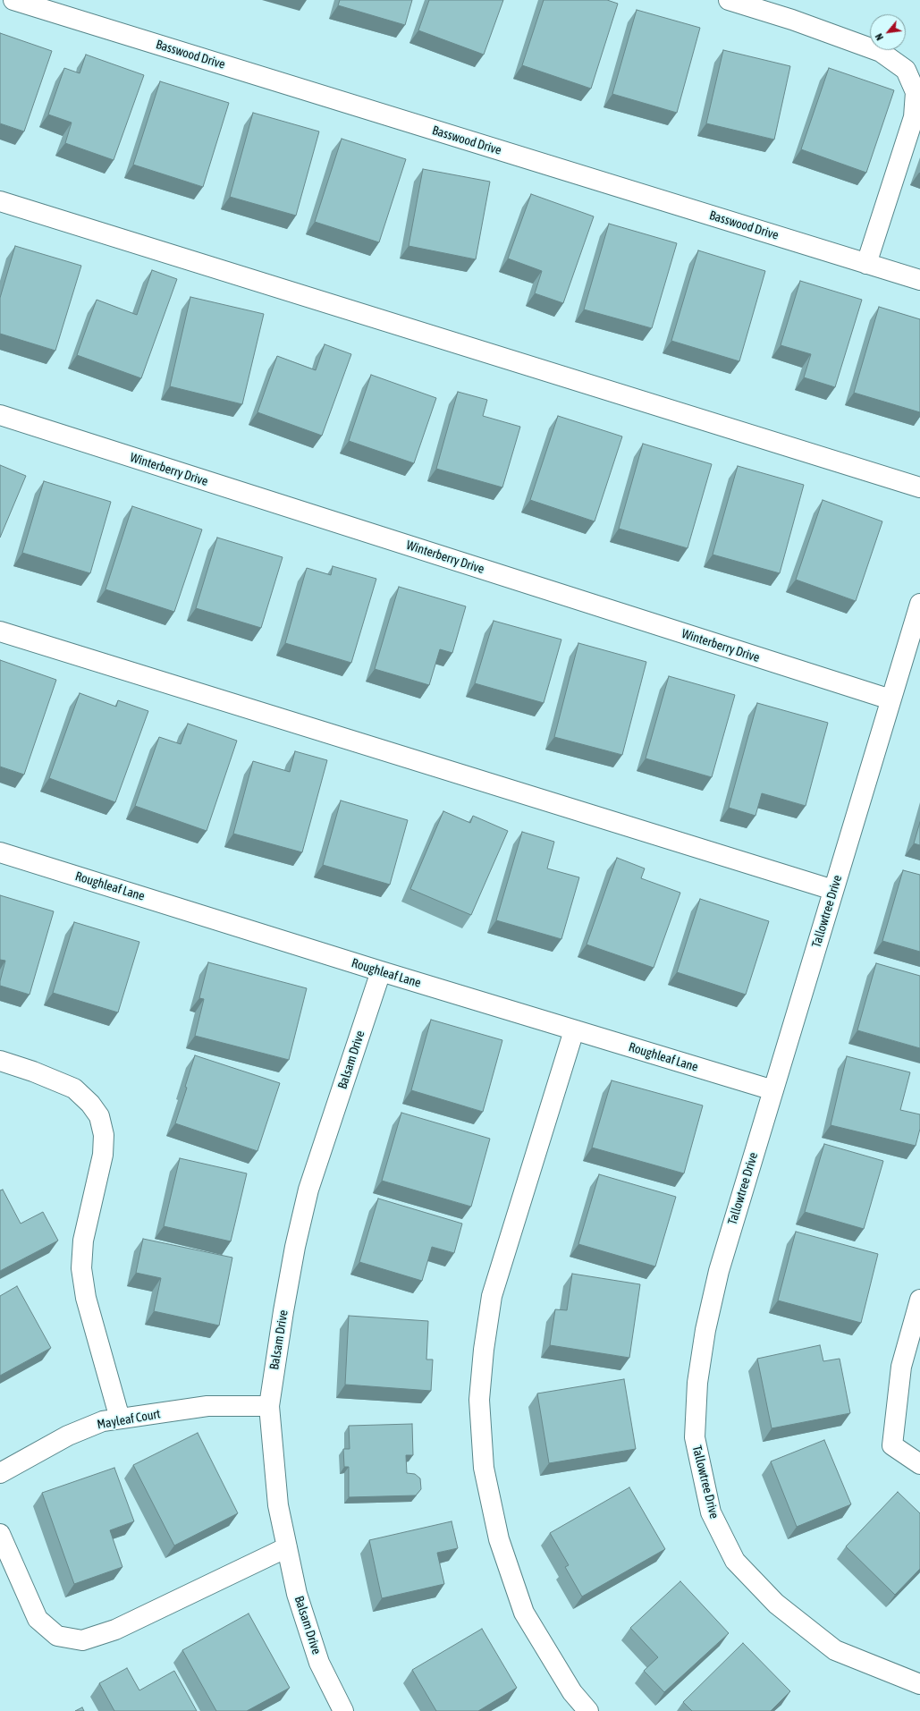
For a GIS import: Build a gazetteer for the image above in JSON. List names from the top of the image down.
{
  "streets": {
    "street": [
      "Basswood Drive",
      "Winterberry Drive",
      "Roughleaf Lane",
      "Tallowtree Drive",
      "Balsam Drive",
      "Mayleaf Court"
    ]
  },
  "crossings": [
    ["Winterberry Drive", "Tallowtree Drive"],
    ["Roughleaf Lane", "Tallowtree Drive"],
    ["Roughleaf Lane", "Balsam Drive"],
    ["Balsam Drive", "Mayleaf Court"]
  ],
  "north": "bottom left"
}
